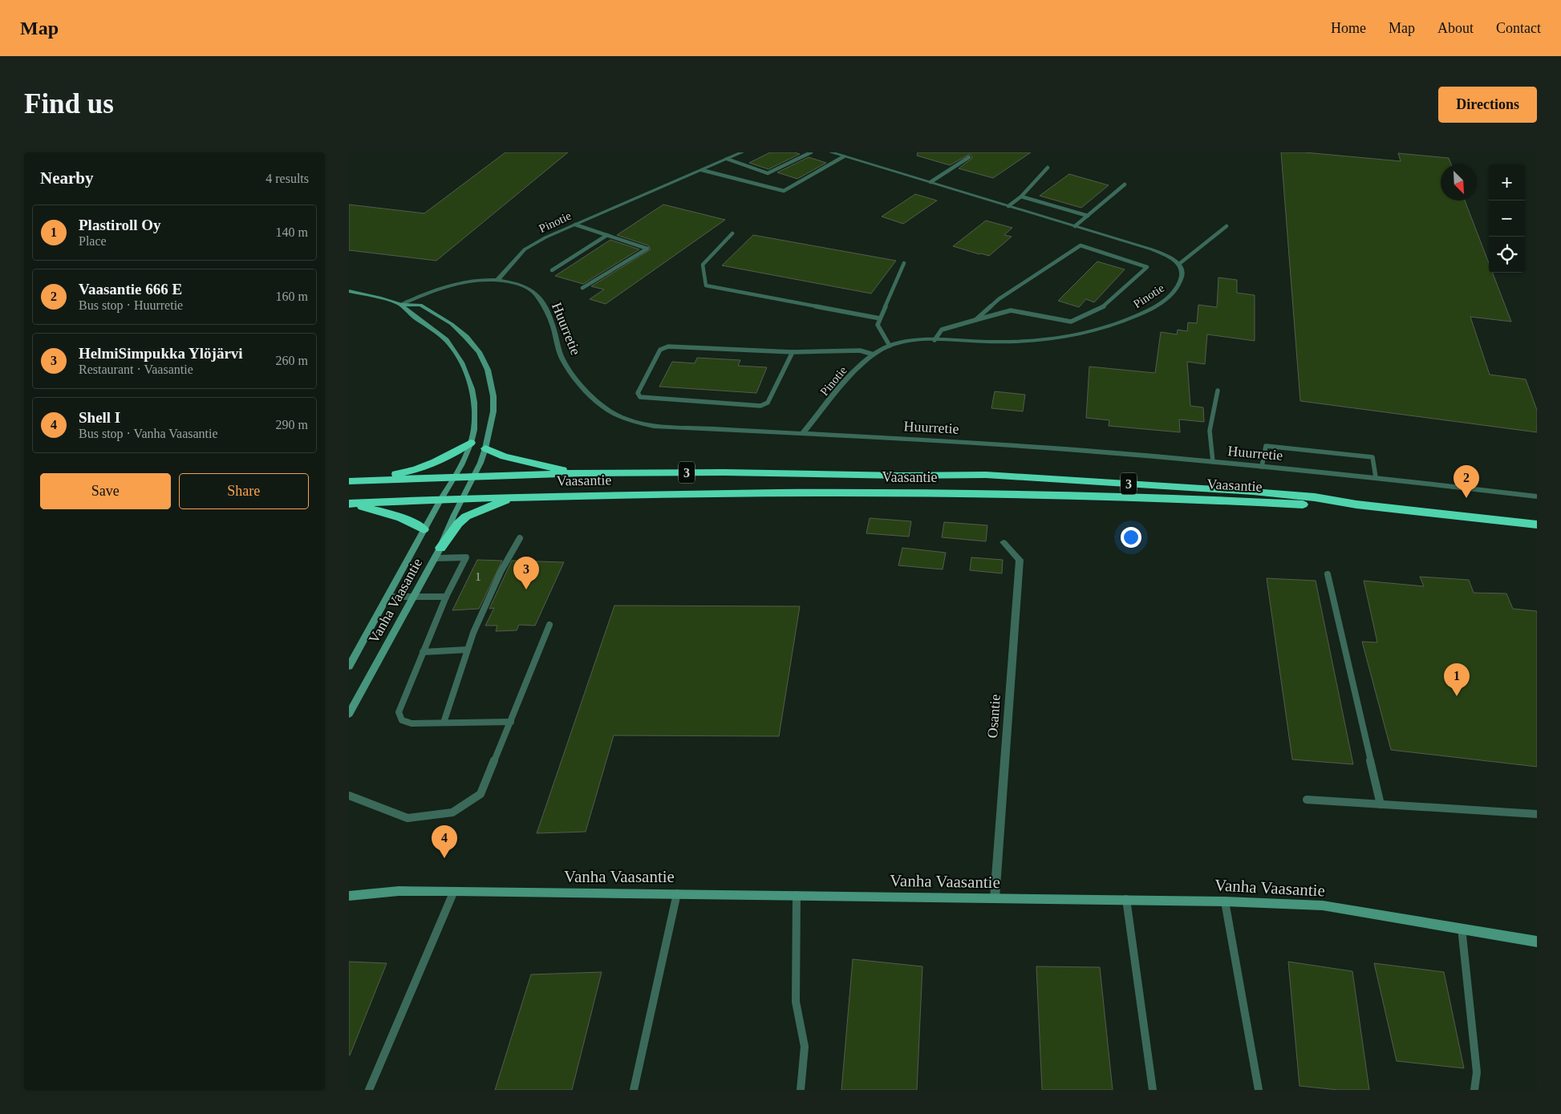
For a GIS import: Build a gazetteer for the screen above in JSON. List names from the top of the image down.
{
  "streets": {
    "highway": ["3", "Vaasantie"],
    "main road": ["Vanha Vaasantie"],
    "street": ["Pinotie", "Huurretie", "Osantie"]
  },
  "crossings": [
    ["Pinotie", "Huurretie"],
    ["Huurretie", "Vanha Vaasantie"],
    ["3", "Vaasantie"],
    ["3", "Vanha Vaasantie"],
    ["Vaasantie", "Vanha Vaasantie"],
    ["Vanha Vaasantie", "Osantie"]
  ],
  "house_numbers": ["1"],
  "north": "bottom right",
  "page": {
    "header": "Map",
    "nav": [
      "Home",
      "Map",
      "About",
      "Contact"
    ],
    "buttons": [
      "Directions",
      ["Save", "Share"]
    ],
    "title": "Find us",
    "heading": ["Nearby", "4 results"],
    "map_buttons": ["+", "−"],
    "list": [
      {
        "mark": "1",
        "name": "Plastiroll Oy",
        "note": "Place",
        "value": "140 m"
      },
      {
        "mark": "2",
        "name": "Vaasantie 666 E",
        "note": "Bus stop · Huurretie",
        "value": "160 m"
      },
      {
        "mark": "3",
        "name": "HelmiSimpukka Ylöjärvi",
        "note": "Restaurant · Vaasantie",
        "value": "260 m"
      },
      {
        "mark": "4",
        "name": "Shell I",
        "note": "Bus stop · Vanha Vaasantie",
        "value": "290 m"
      }
    ],
    "pins": [
      "2",
      "3",
      "1",
      "4"
    ]
  }
}
